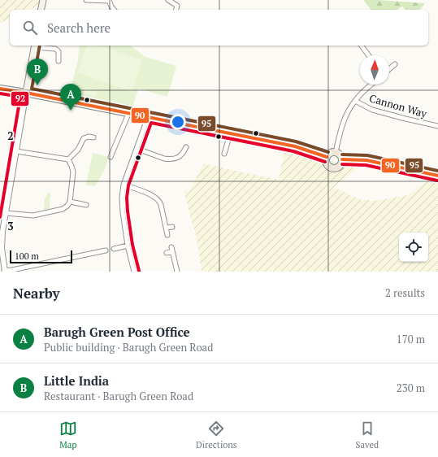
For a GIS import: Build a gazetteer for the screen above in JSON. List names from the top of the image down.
{
  "streets": {
    "street": ["Cannon Way"]
  },
  "lines": ["transit line 95", "transit line 90", "transit line 92"],
  "scale_bar": "100 m",
  "north": "top",
  "page": {
    "search": "Search here",
    "pins": ["B", "A"],
    "scale": "100 m",
    "heading": ["Nearby", "2 results"],
    "list": [
      {
        "mark": "A",
        "name": "Barugh Green Post Office",
        "note": "Public building · Barugh Green Road",
        "value": "170 m"
      },
      {
        "mark": "B",
        "name": "Little India",
        "note": "Restaurant · Barugh Green Road",
        "value": "230 m"
      }
    ],
    "nav": ["Map", "Directions", "Saved"]
  },
  "grid": {
    "rows": ["2", "3"]
  }
}
